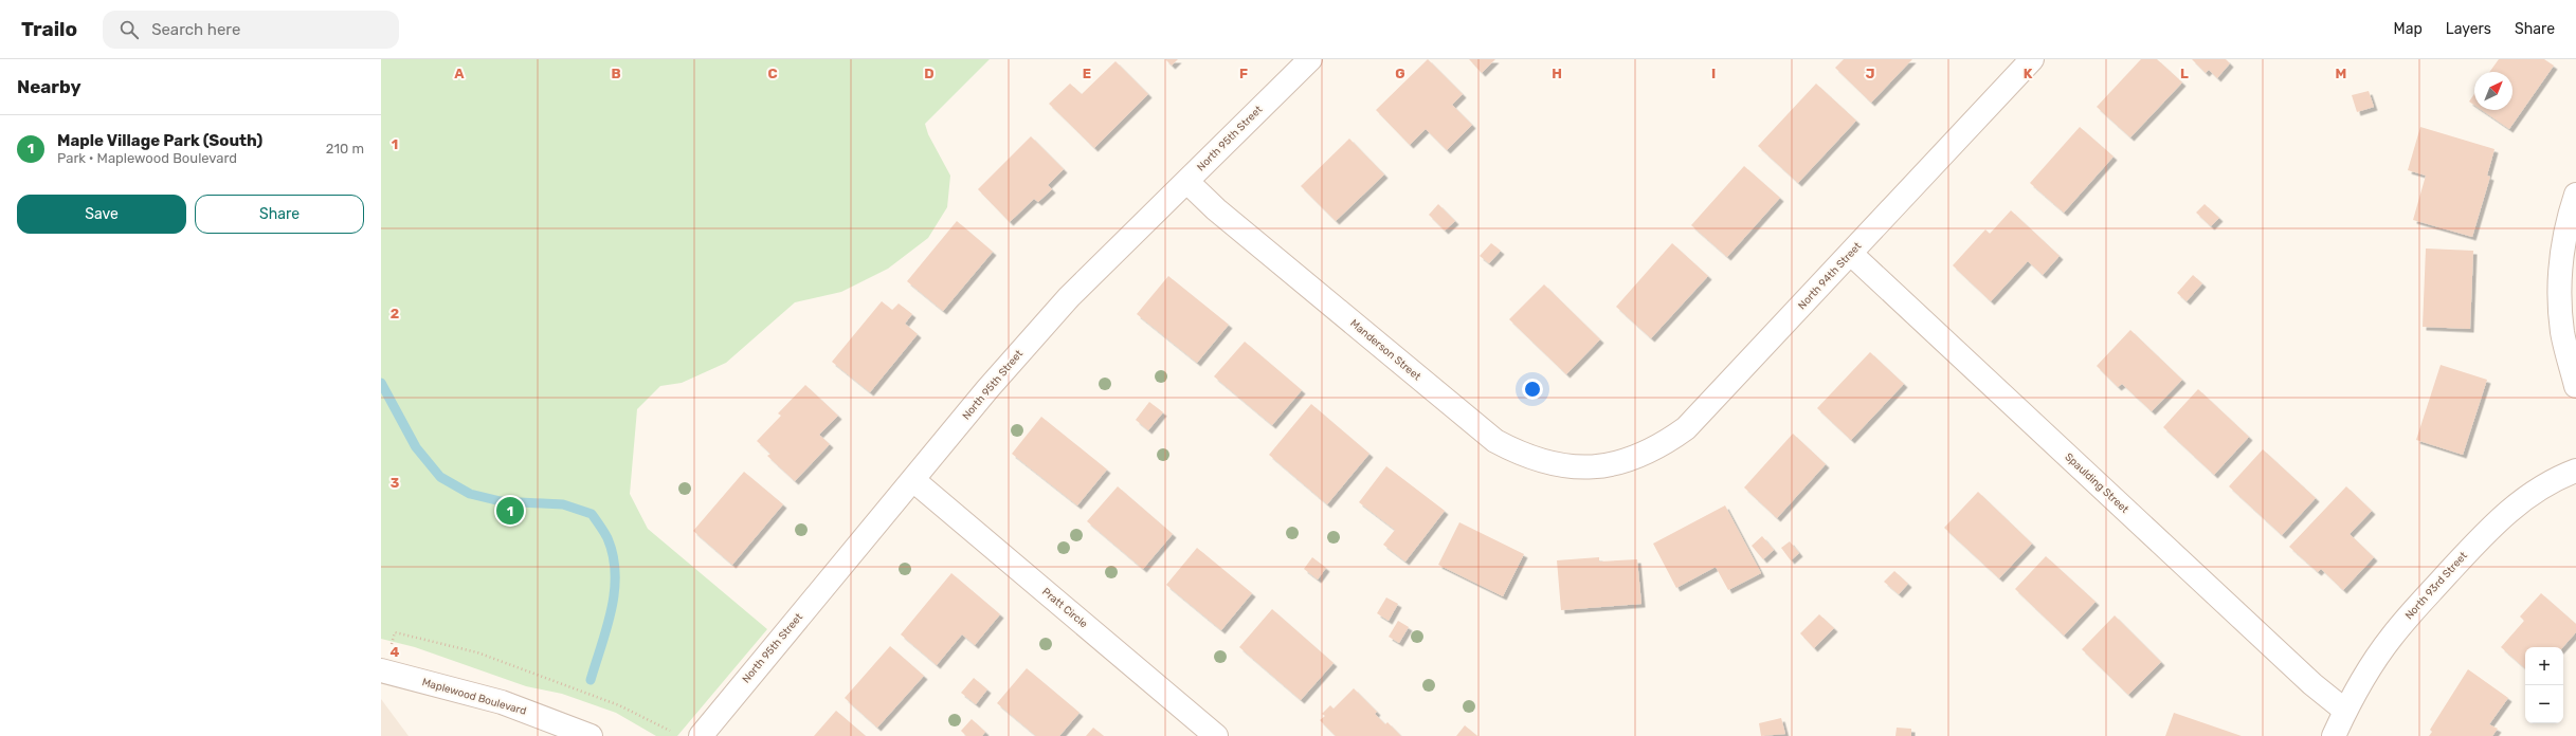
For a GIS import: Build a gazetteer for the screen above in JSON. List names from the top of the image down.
{
  "streets": {
    "street": [
      "North 95th Street",
      "North 94th Street",
      "Manderson Street",
      "Spaulding Street",
      "North 93rd Street",
      "Pratt Circle",
      "Maplewood Boulevard"
    ]
  },
  "crossings": [
    ["North 95th Street", "Manderson Street"],
    ["North 95th Street", "Pratt Circle"],
    ["North 94th Street", "Manderson Street"],
    ["North 94th Street", "Spaulding Street"],
    ["Spaulding Street", "North 93rd Street"]
  ],
  "north": "top right",
  "page": {
    "header": "Trailo",
    "search": "Search here",
    "nav": ["Map", "Layers", "Share"],
    "heading": "Nearby",
    "list": [
      {
        "mark": "1",
        "name": "Maple Village Park (South)",
        "note": "Park · Maplewood Boulevard",
        "value": "210 m"
      }
    ],
    "buttons": ["Save", "Share"],
    "pins": "1",
    "map_buttons": ["+", "−"]
  },
  "grid": {
    "columns": [
      "A",
      "B",
      "C",
      "D",
      "E",
      "F",
      "G",
      "H",
      "I",
      "J",
      "K",
      "L",
      "M"
    ],
    "rows": [
      "1",
      "2",
      "3",
      "4"
    ]
  }
}
